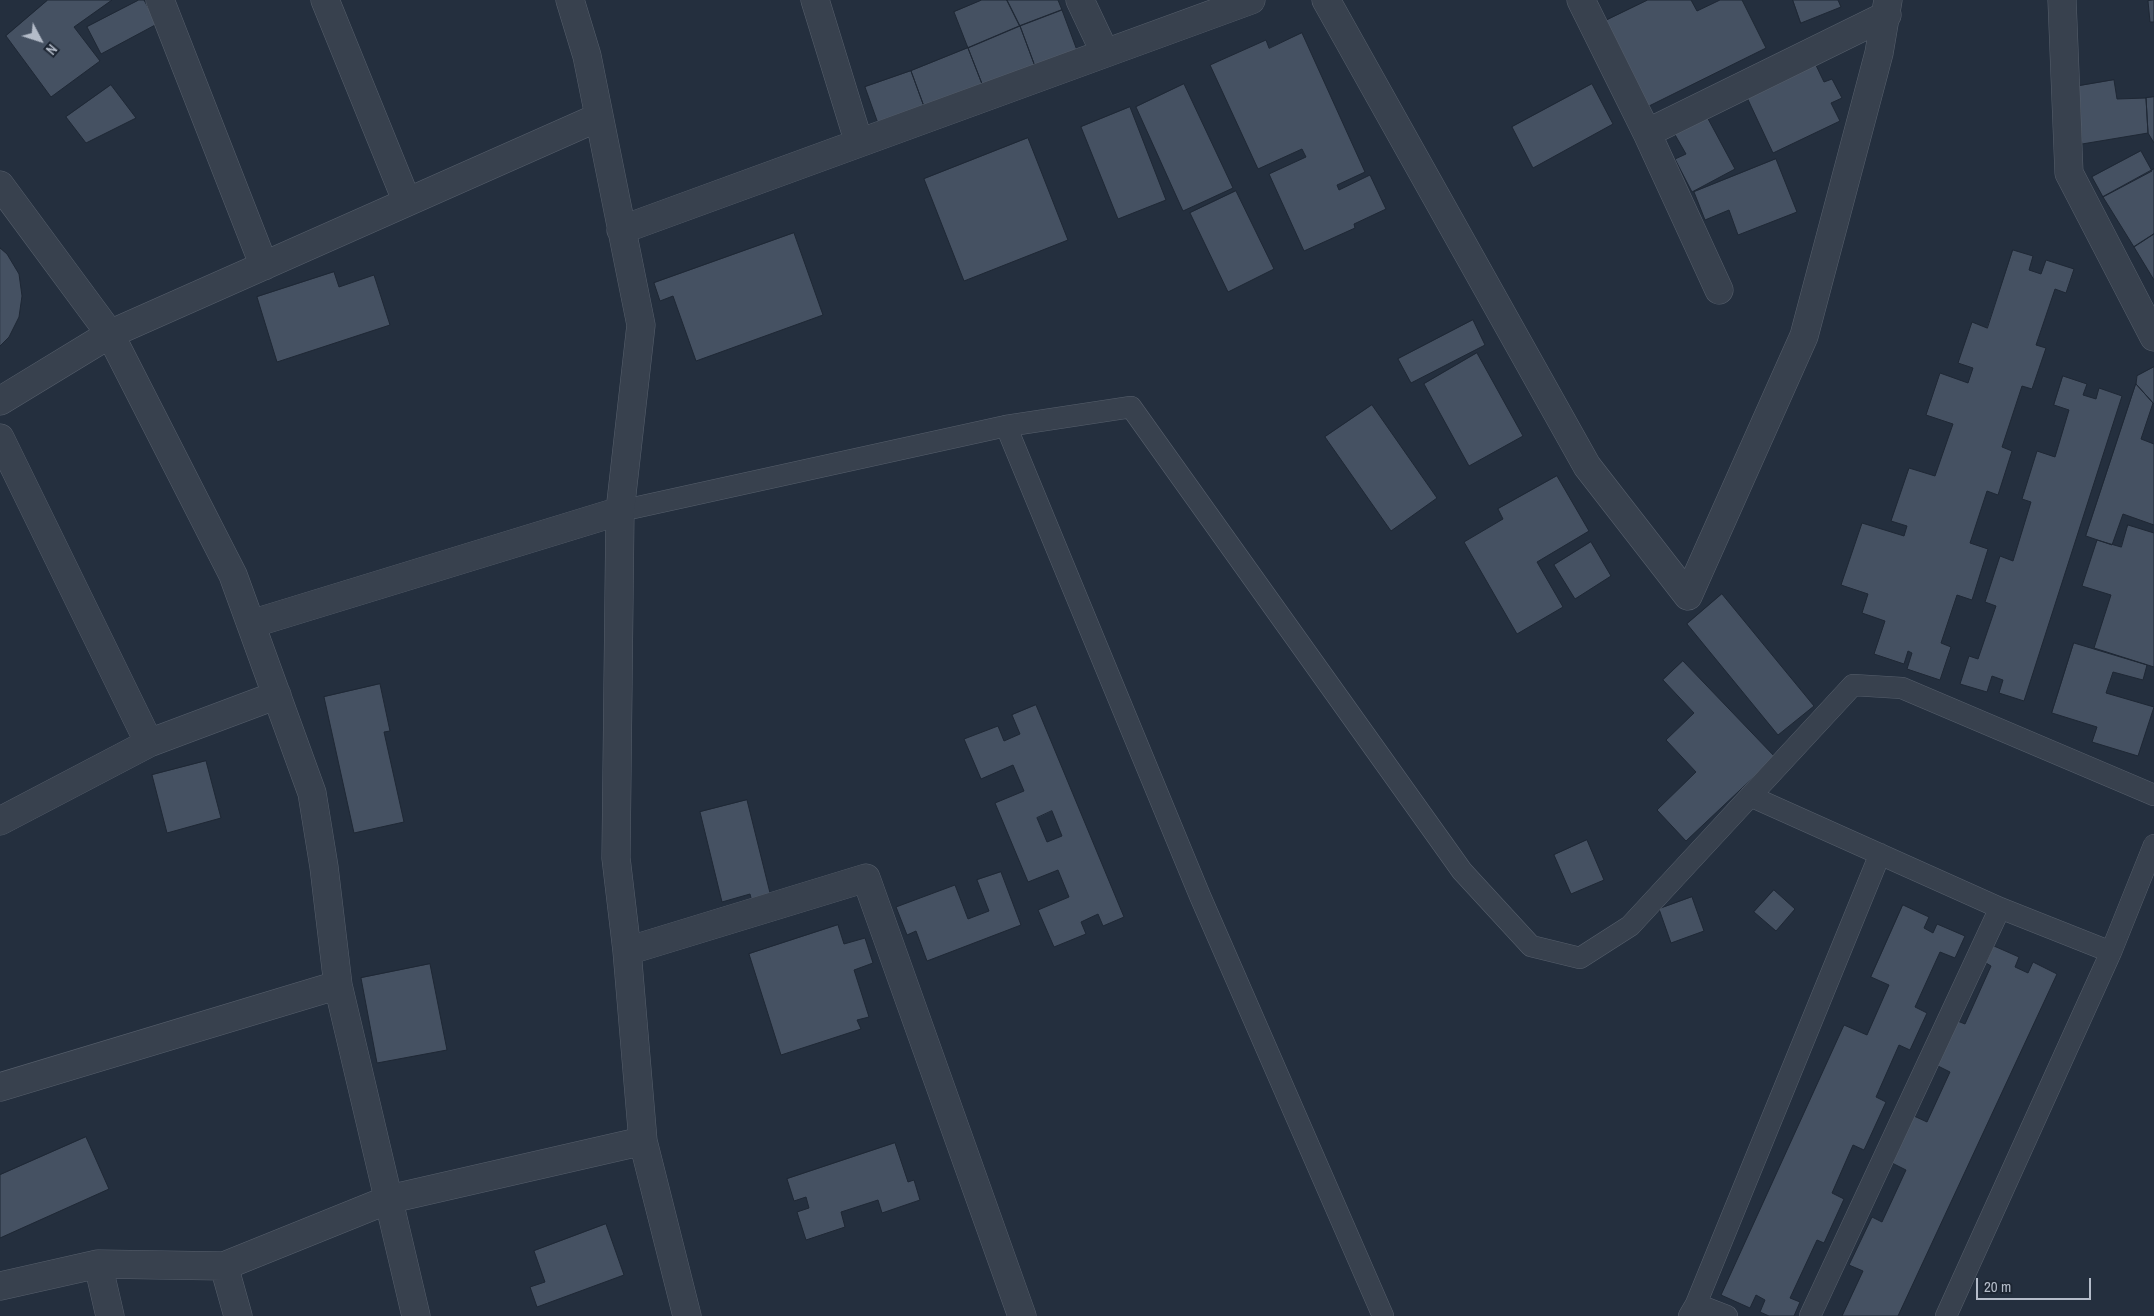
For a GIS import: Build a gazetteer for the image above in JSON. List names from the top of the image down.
{
  "scale_bar": "20 m",
  "north": "bottom right"
}
